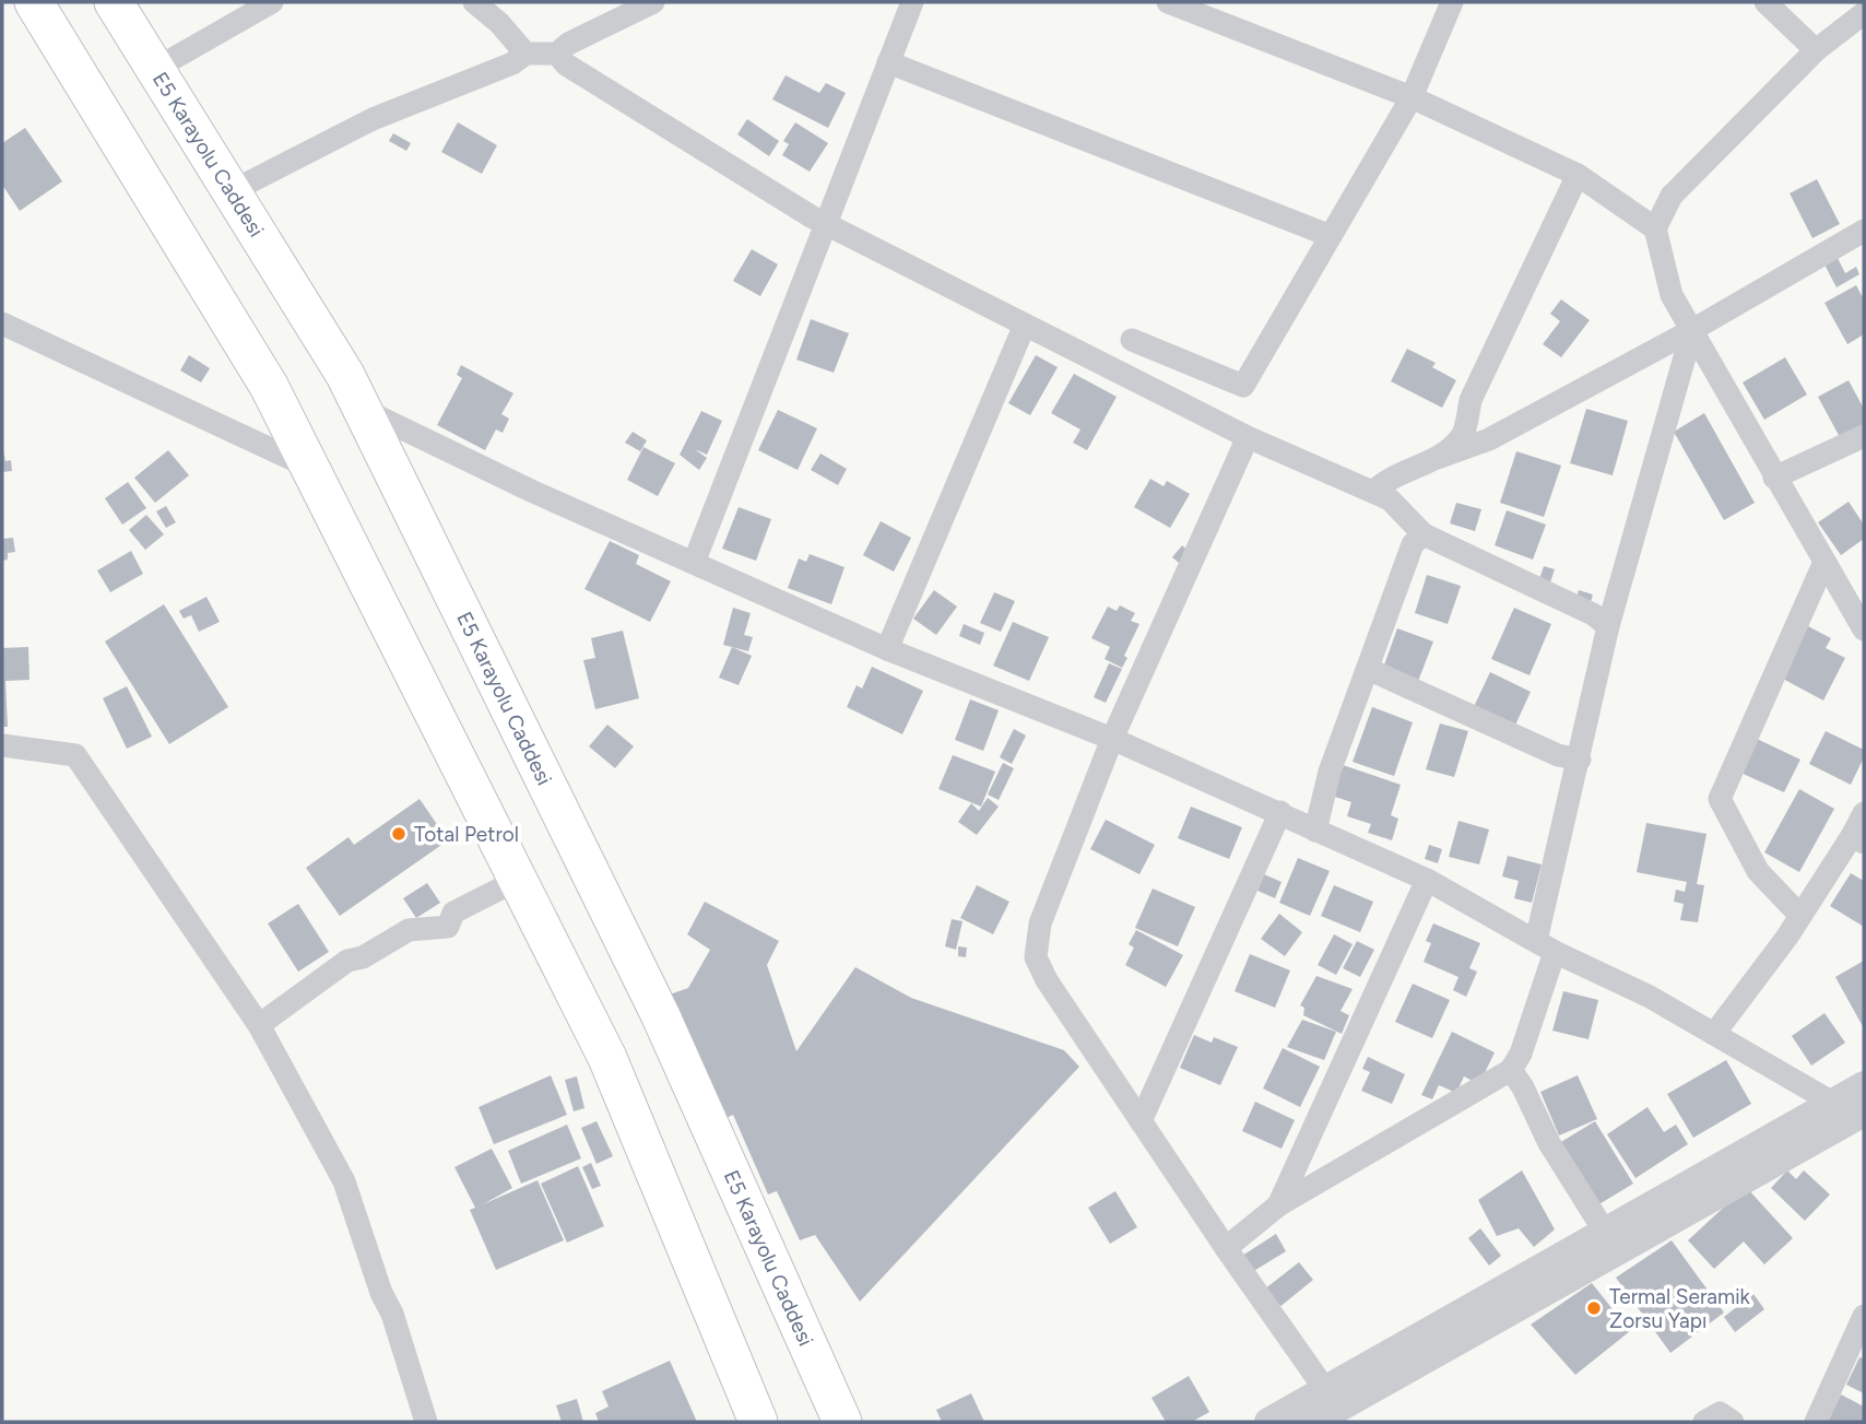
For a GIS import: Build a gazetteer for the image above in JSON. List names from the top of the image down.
{
  "streets": {
    "highway": ["E5 Karayolu Caddesi"]
  },
  "places": ["Total Petrol", "Termal Seramik Zorsu Yapı"]
}
